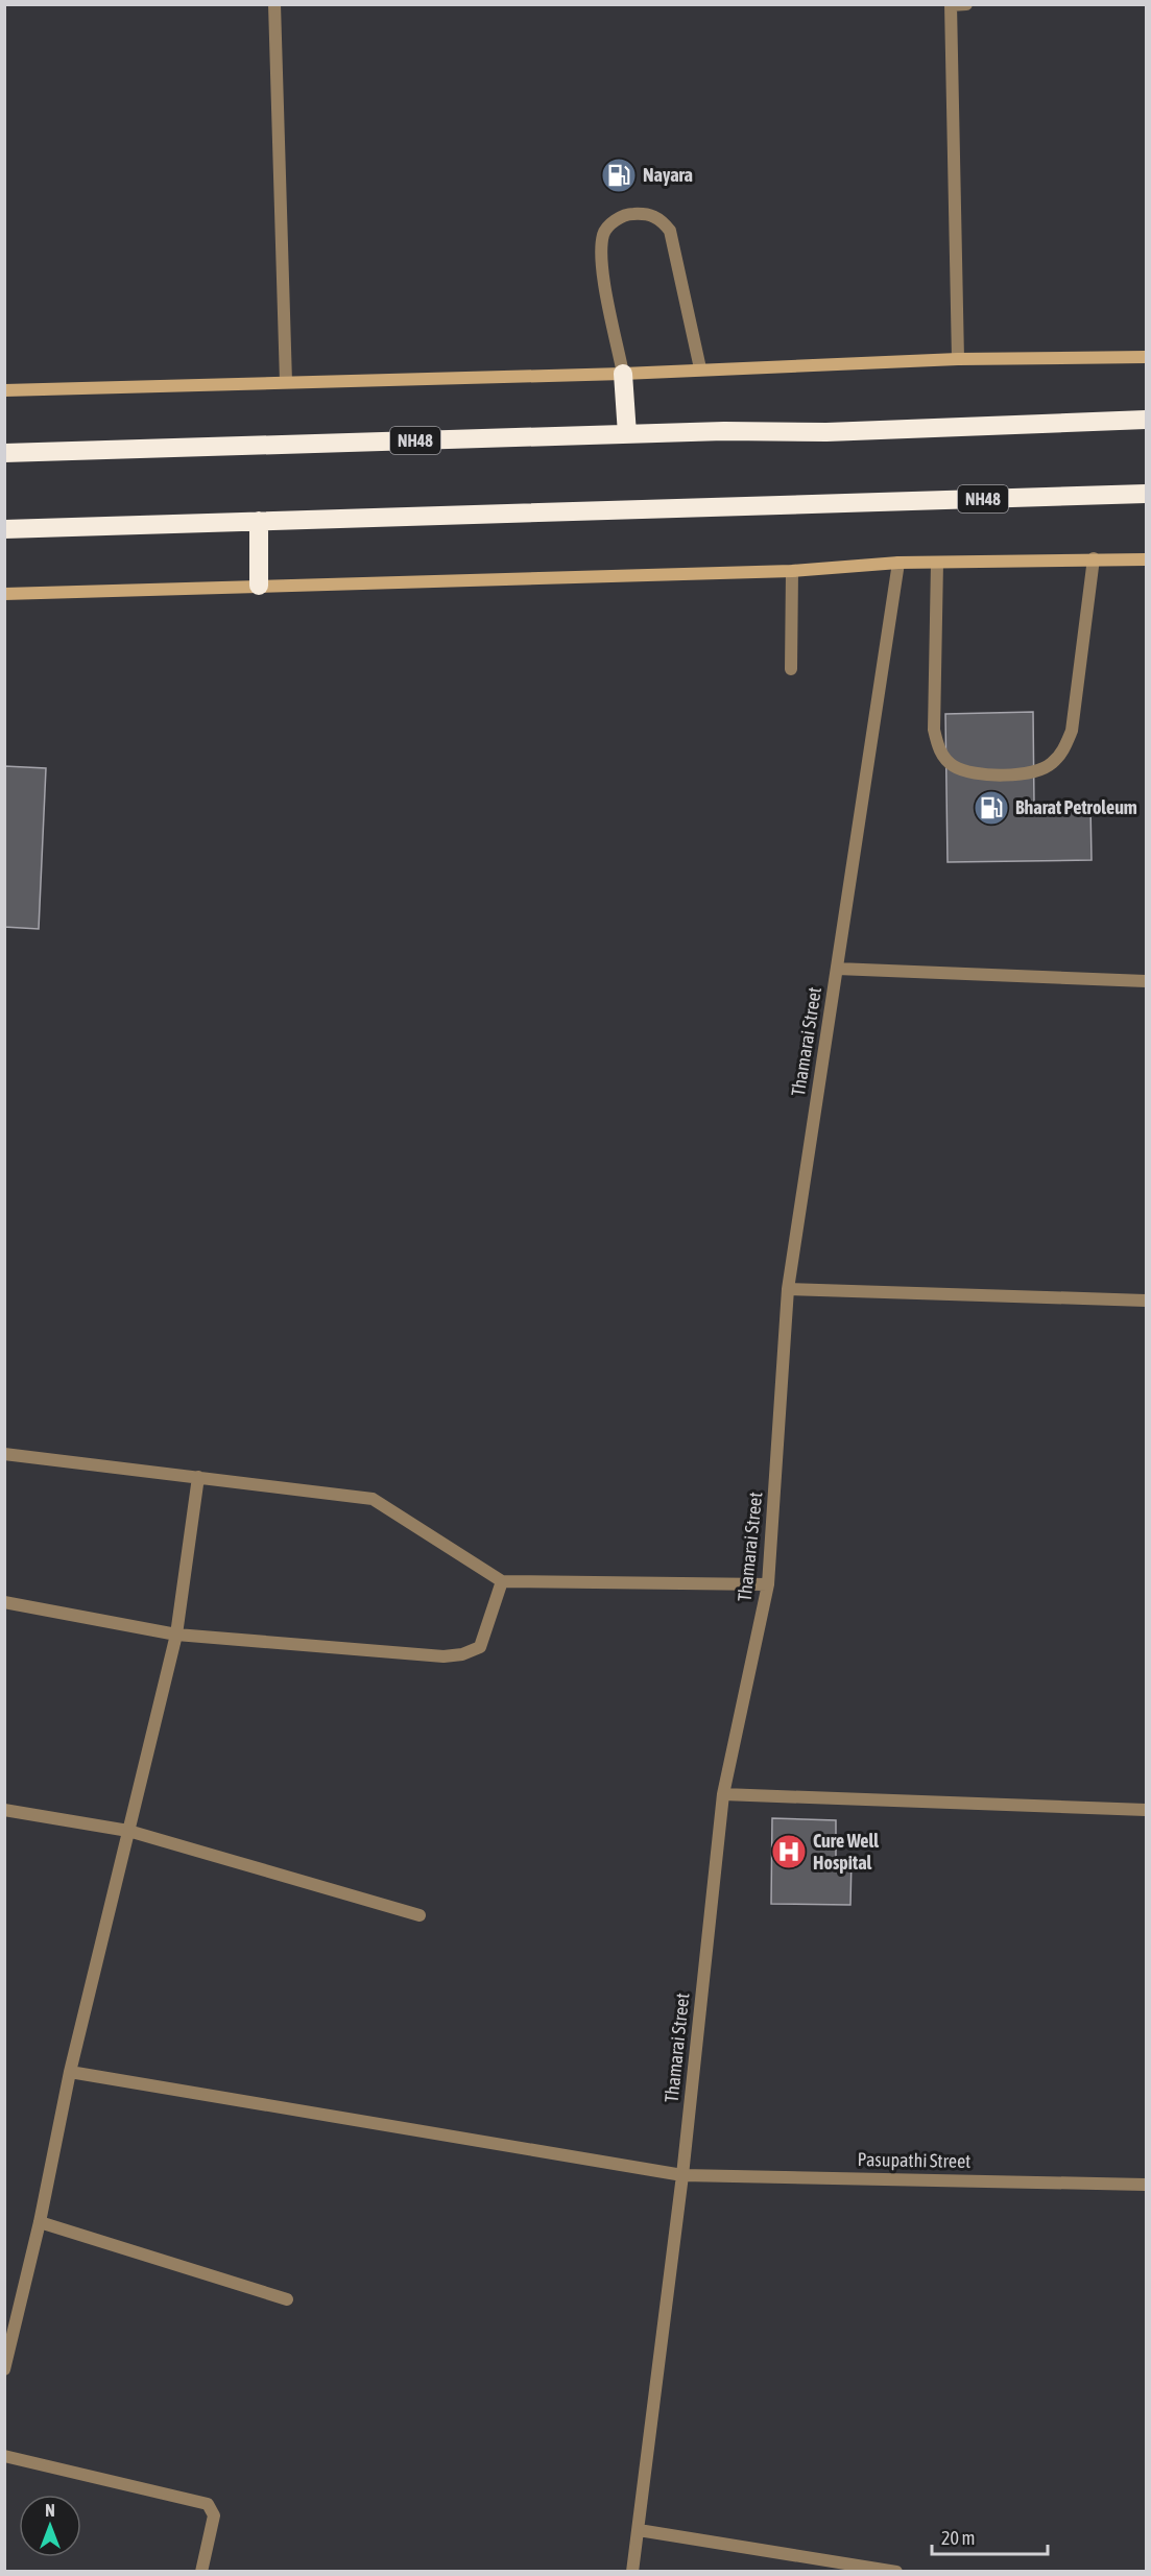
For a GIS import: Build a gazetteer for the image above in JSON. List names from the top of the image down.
{
  "streets": {
    "highway": ["NH48"],
    "street": ["Thamarai Street", "Pasupathi Street"]
  },
  "crossings": [
    ["Thamarai Street", "Pasupathi Street"]
  ],
  "places": {
    "fuel station": ["Nayara", "Bharat Petroleum"],
    "hospital": ["Cure Well Hospital"]
  },
  "scale_bar": "20 m",
  "north": "top"
}
